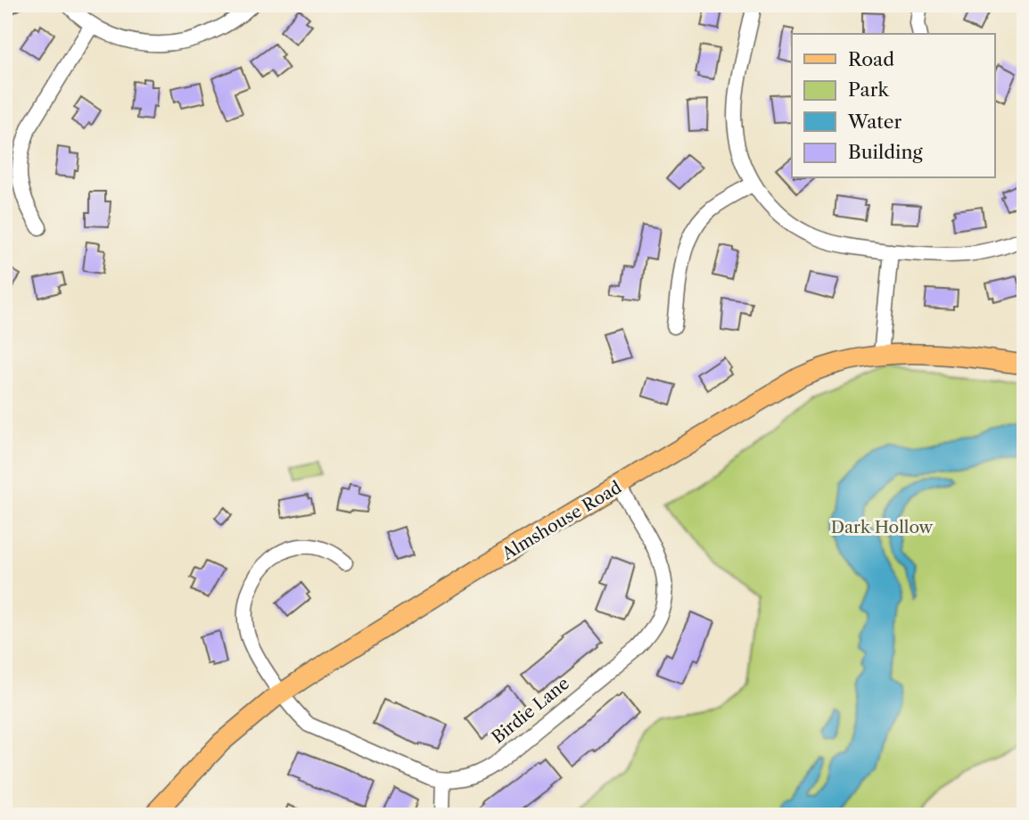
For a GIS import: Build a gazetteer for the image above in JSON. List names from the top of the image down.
{
  "streets": {
    "main road": ["Almshouse Road"],
    "street": ["Birdie Lane"]
  },
  "crossings": [
    ["Almshouse Road", "Birdie Lane"]
  ],
  "parks": ["Dark Hollow"],
  "legend": [
    "Road",
    "Park",
    "Water",
    "Building"
  ]
}
